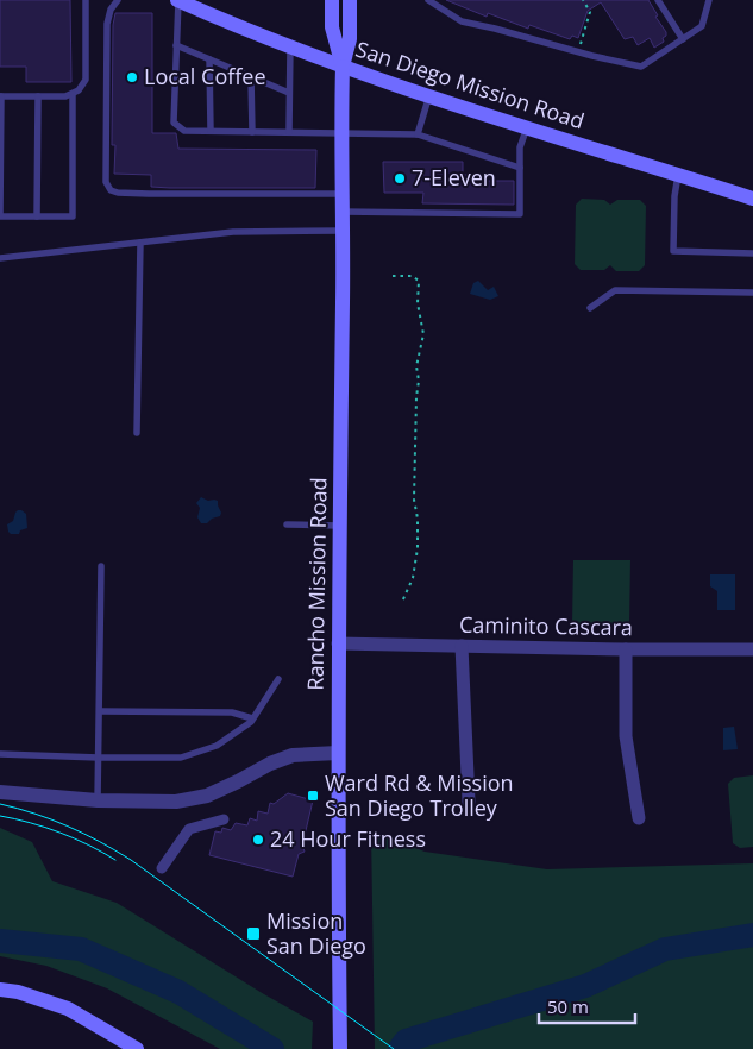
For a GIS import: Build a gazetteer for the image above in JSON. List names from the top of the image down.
{
  "streets": {
    "main road": ["San Diego Mission Road", "Rancho Mission Road"],
    "street": ["Caminito Cascara"]
  },
  "crossings": [
    ["San Diego Mission Road", "Rancho Mission Road"],
    ["Rancho Mission Road", "Caminito Cascara"]
  ],
  "places": {
    "other": ["Local Coffee", "7-Eleven", "24 Hour Fitness"],
    "transit": ["Ward Rd & Mission San Diego Trolley", "Mission San Diego"]
  },
  "scale_bar": "50 m"
}
